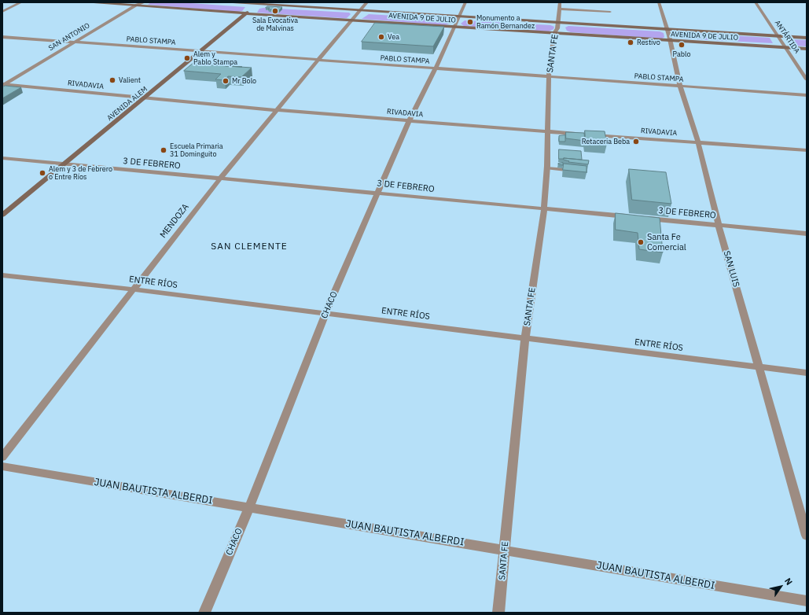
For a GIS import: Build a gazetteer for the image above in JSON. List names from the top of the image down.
{
  "streets": {
    "main road": ["AVENIDA 9 DE JULIO", "AVENIDA ALEM"],
    "street": [
      "SAN ANTONIO",
      "ANTÁRTIDA",
      "PABLO STAMPA",
      "SANTA FE",
      "RIVADAVIA",
      "3 DE FEBRERO",
      "MENDOZA",
      "SAN LUIS",
      "ENTRE RÍOS",
      "CHACO",
      "JUAN BAUTISTA ALBERDI"
    ]
  },
  "crossings": [
    ["AVENIDA 9 DE JULIO", "SAN ANTONIO"],
    ["AVENIDA 9 DE JULIO", "ANTÁRTIDA"],
    ["AVENIDA 9 DE JULIO", "SANTA FE"],
    ["AVENIDA 9 DE JULIO", "AVENIDA ALEM"],
    ["AVENIDA 9 DE JULIO", "MENDOZA"],
    ["AVENIDA 9 DE JULIO", "SAN LUIS"],
    ["AVENIDA 9 DE JULIO", "CHACO"],
    ["SAN ANTONIO", "PABLO STAMPA"],
    ["SAN ANTONIO", "RIVADAVIA"],
    ["PABLO STAMPA", "SANTA FE"],
    ["PABLO STAMPA", "AVENIDA ALEM"],
    ["PABLO STAMPA", "MENDOZA"],
    ["PABLO STAMPA", "SAN LUIS"],
    ["PABLO STAMPA", "CHACO"],
    ["SANTA FE", "RIVADAVIA"],
    ["SANTA FE", "3 DE FEBRERO"],
    ["SANTA FE", "ENTRE RÍOS"],
    ["SANTA FE", "JUAN BAUTISTA ALBERDI"],
    ["RIVADAVIA", "AVENIDA ALEM"],
    ["RIVADAVIA", "MENDOZA"],
    ["RIVADAVIA", "SAN LUIS"],
    ["RIVADAVIA", "CHACO"],
    ["AVENIDA ALEM", "3 DE FEBRERO"],
    ["3 DE FEBRERO", "MENDOZA"],
    ["3 DE FEBRERO", "SAN LUIS"],
    ["3 DE FEBRERO", "CHACO"],
    ["MENDOZA", "ENTRE RÍOS"],
    ["SAN LUIS", "ENTRE RÍOS"],
    ["ENTRE RÍOS", "CHACO"],
    ["CHACO", "JUAN BAUTISTA ALBERDI"]
  ],
  "districts": ["SAN CLEMENTE"],
  "places": [
    "Sala Evocativa de Malvinas",
    "Monumento a Ramón Bernandez",
    "Vea",
    "Restivo",
    "Pablo",
    "Alem y Pablo Stampa",
    "Valient",
    "Mr Bolo",
    "Retaceria Beba",
    "Escuela Primaria 31 Dominguito",
    "Alem y 3 de Febrero o Entre Ríos",
    "Santa Fe Comercial"
  ],
  "north": "top right"
}
